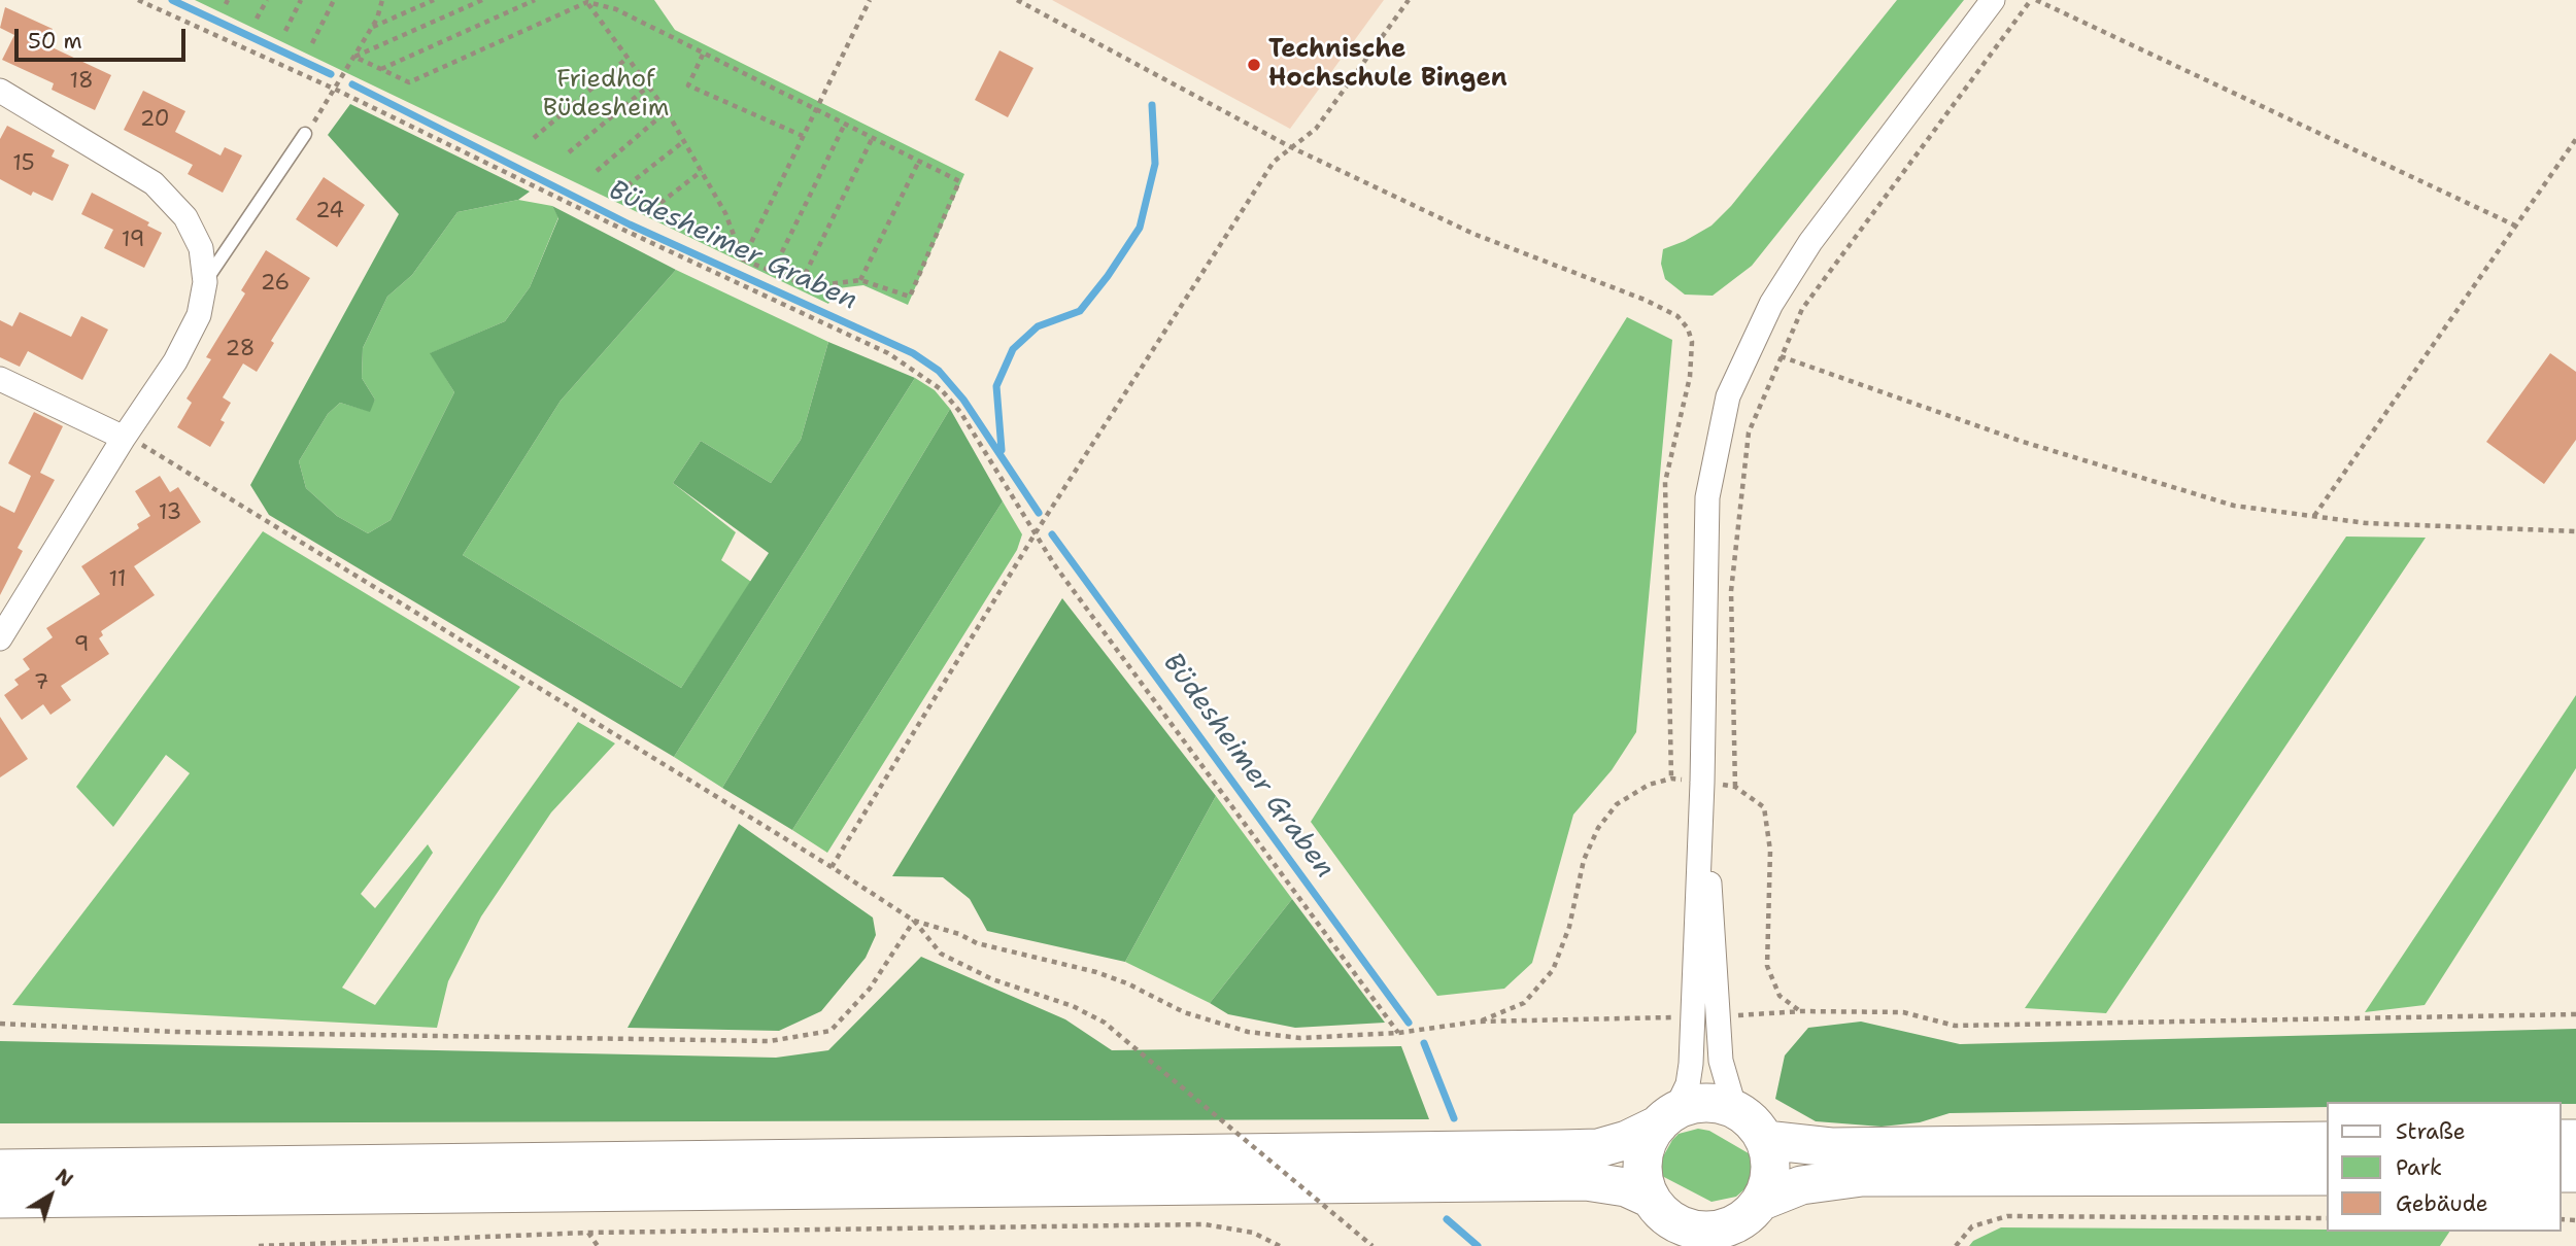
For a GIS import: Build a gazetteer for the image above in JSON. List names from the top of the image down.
{
  "water": ["Büdesheimer Graben"],
  "parks": ["Friedhof Büdesheim"],
  "places": ["Technische Hochschule Bingen"],
  "house_numbers": [
    "18",
    "20",
    "15",
    "24",
    "19",
    "26",
    "28",
    "13",
    "11",
    "9",
    "7"
  ],
  "legend": ["Straße", "Park", "Gebäude"],
  "scale_bar": "50 m",
  "north": "top right"
}
